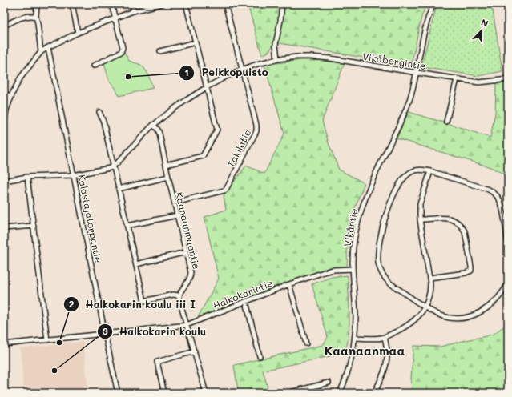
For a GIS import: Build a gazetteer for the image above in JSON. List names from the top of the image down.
{
  "streets": {
    "street": [
      "Vikåbergintie",
      "Takilatie",
      "Kalastajatorpantie",
      "Vikåntie",
      "Kaanaanmaantie",
      "Halkokarintie"
    ]
  },
  "crossings": [
    ["Vikåbergintie", "Takilatie"],
    ["Vikåbergintie", "Vikåntie"],
    ["Vikåbergintie", "Kaanaanmaantie"],
    ["Takilatie", "Kaanaanmaantie"],
    ["Kalastajatorpantie", "Halkokarintie"],
    ["Vikåntie", "Halkokarintie"]
  ],
  "districts": ["Kaanaanmaa"],
  "places": ["Peikkopuisto", "Halkokarin koulu iii I", "Halkokarin koulu"],
  "north": "top"
}
